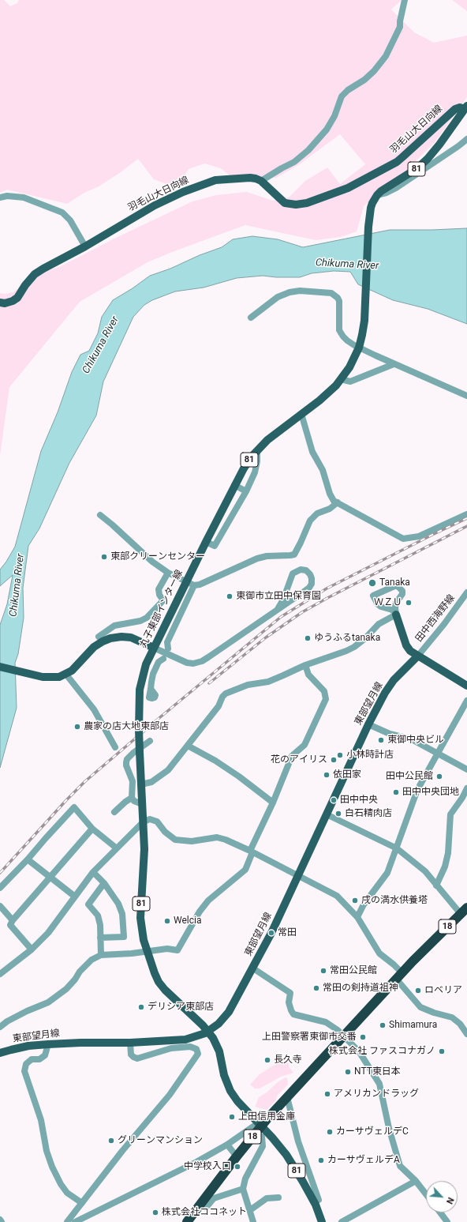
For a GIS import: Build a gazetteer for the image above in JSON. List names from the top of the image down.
{
  "streets": {
    "highway": ["18"],
    "main road": [
      "羽毛山大日向線",
      "81",
      "丸子東部インター線",
      "東部望月線"
    ],
    "street": ["田中西海野線"]
  },
  "crossings": [
    ["羽毛山大日向線", "丸子東部インター線"],
    ["81", "丸子東部インター線"],
    ["81", "18"],
    ["丸子東部インター線", "東部望月線"],
    ["丸子東部インター線", "18"],
    ["田中西海野線", "東部望月線"]
  ],
  "water": ["Chikuma River"],
  "places": [
    "東部クリーンセンター",
    "Tanaka",
    "東御市立田中保育園",
    "ＷＺＵ",
    "ゆうふるtanaka",
    "農家の店大地東部店",
    "東御中央ビル",
    "小林時計店",
    "花のアイリス",
    "依田家",
    "田中公民館",
    "田中中央団地",
    "田中中央",
    "白石精肉店",
    "戌の満水供養塔",
    "Welcia",
    "常田",
    "常田公民館",
    "常田の剣持道祖神",
    "ロベリア",
    "デリシア東部店",
    "Shimamura",
    "上田警察署東御市交番",
    "株式会社 ファスコナガノ",
    "長久寺",
    "NTT東日本",
    "アメリカンドラッグ",
    "上田信用金庫",
    "カーサヴェルデC",
    "グリーンマンション",
    "カーサヴェルデA",
    "中学校入口",
    "株式会社ココネット"
  ],
  "north": "bottom right"
}
